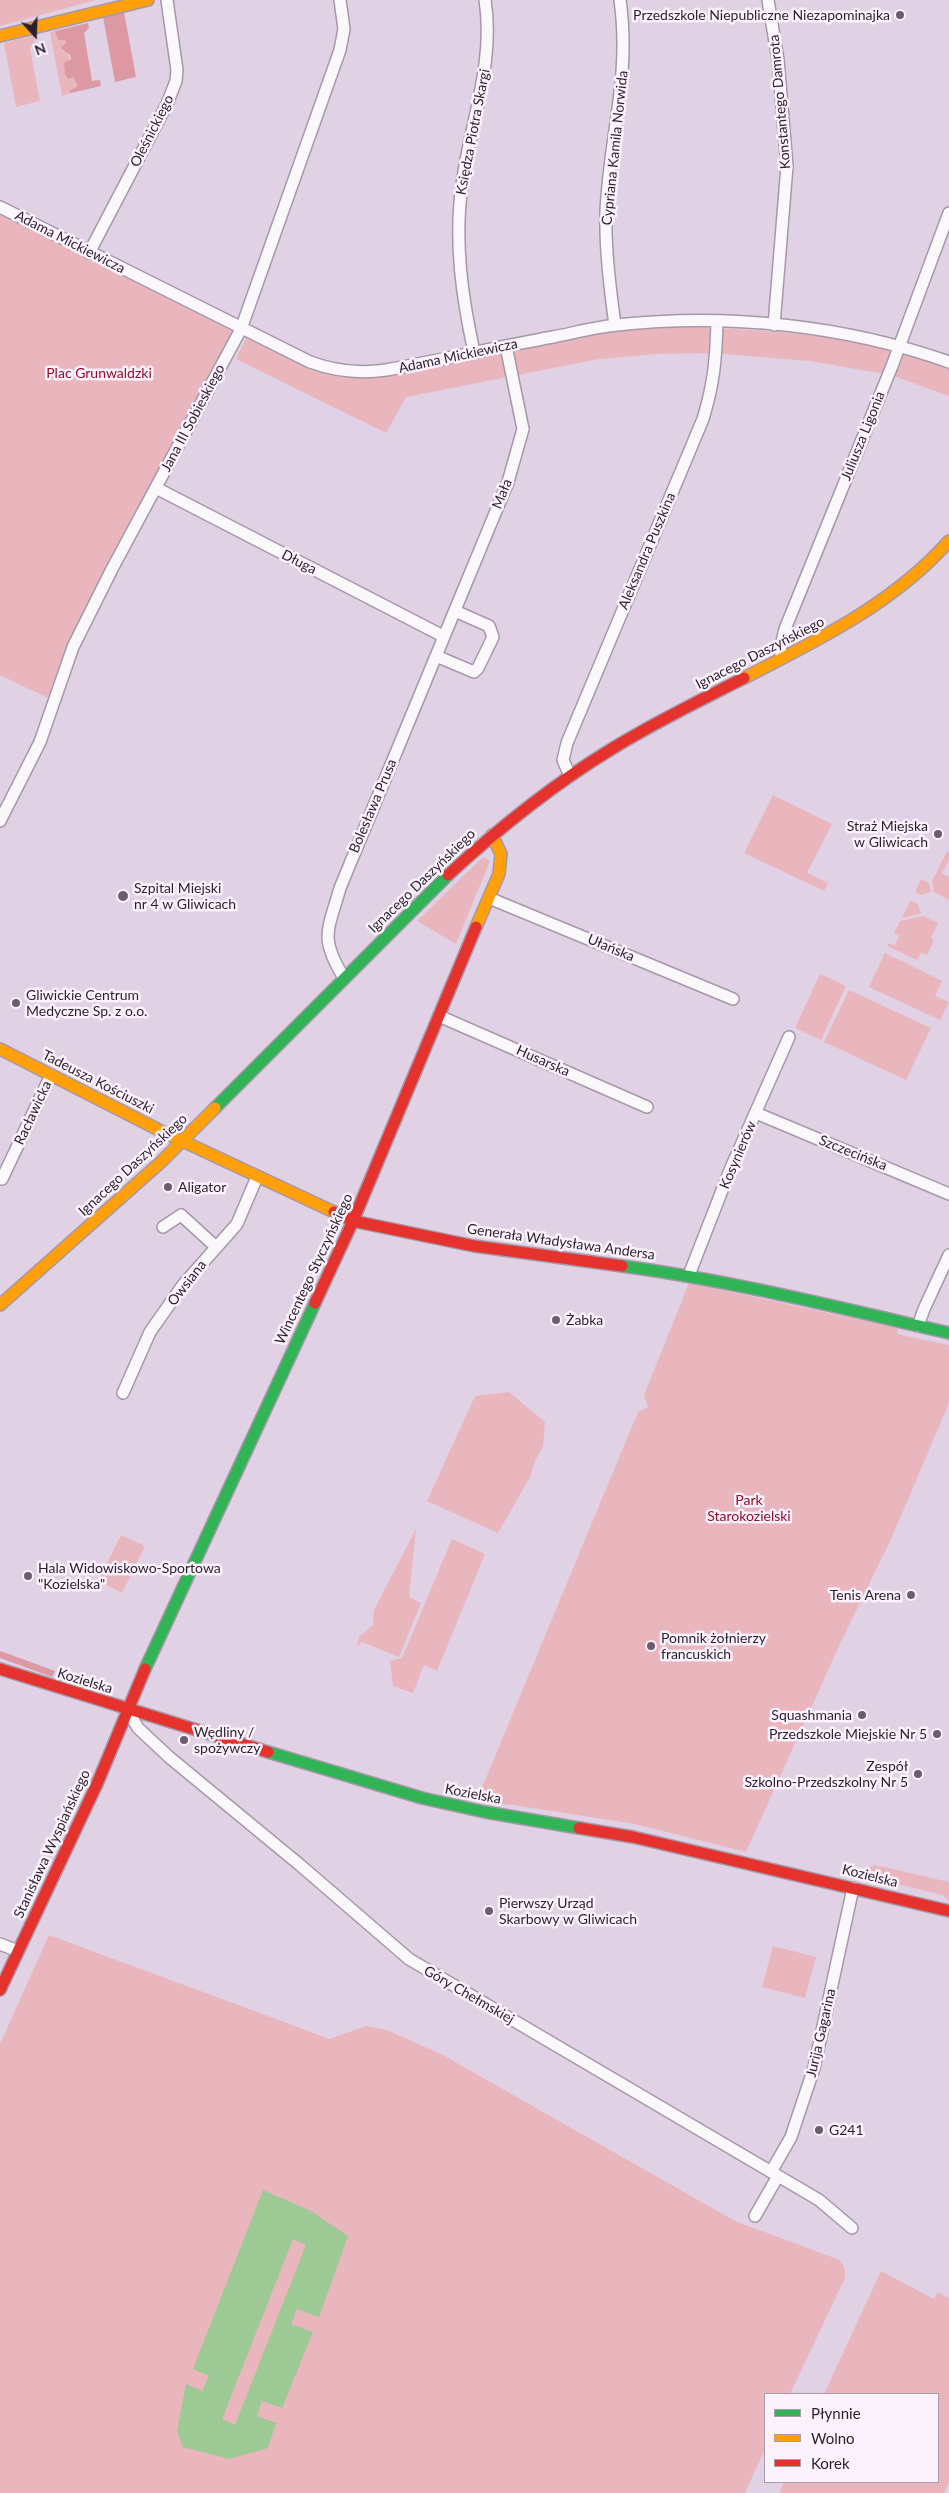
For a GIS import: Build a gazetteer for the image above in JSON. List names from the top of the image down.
{
  "streets": {
    "street": [
      "Konstantego Damrota",
      "Oleśnickiego",
      "Księdza Piotra Skargi",
      "Cypriana Kamila Norwida",
      "Adama Mickiewicza",
      "Jana III Sobieskiego",
      "Juliusza Ligonia",
      "Mała",
      "Aleksandra Puszkina",
      "Długa",
      "Ignacego Daszyńskiego",
      "Bolesława Prusa",
      "Ułańska",
      "Husarska",
      "Tadeusza Kościuszki",
      "Racławicka",
      "Szczecińska",
      "Kosynierów",
      "Generała Władysława Andersa",
      "Wincentego Styczyńskiego",
      "Owsiana",
      "Kozielska",
      "Stanisława Wyspiańskiego",
      "Góry Chełmskiej",
      "Jurija Gagarina"
    ]
  },
  "crossings": [
    ["Konstantego Damrota", "Adama Mickiewicza"],
    ["Oleśnickiego", "Adama Mickiewicza"],
    ["Księdza Piotra Skargi", "Adama Mickiewicza"],
    ["Cypriana Kamila Norwida", "Adama Mickiewicza"],
    ["Adama Mickiewicza", "Jana III Sobieskiego"],
    ["Adama Mickiewicza", "Juliusza Ligonia"],
    ["Adama Mickiewicza", "Mała"],
    ["Adama Mickiewicza", "Aleksandra Puszkina"],
    ["Jana III Sobieskiego", "Długa"],
    ["Juliusza Ligonia", "Ignacego Daszyńskiego"],
    ["Mała", "Długa"],
    ["Mała", "Bolesława Prusa"],
    ["Aleksandra Puszkina", "Ignacego Daszyńskiego"],
    ["Długa", "Bolesława Prusa"],
    ["Ignacego Daszyńskiego", "Bolesława Prusa"],
    ["Ignacego Daszyńskiego", "Tadeusza Kościuszki"],
    ["Ignacego Daszyńskiego", "Generała Władysława Andersa"],
    ["Ignacego Daszyńskiego", "Wincentego Styczyńskiego"],
    ["Ułańska", "Wincentego Styczyńskiego"],
    ["Husarska", "Wincentego Styczyńskiego"],
    ["Tadeusza Kościuszki", "Racławicka"],
    ["Tadeusza Kościuszki", "Generała Władysława Andersa"],
    ["Szczecińska", "Kosynierów"],
    ["Kosynierów", "Generała Władysława Andersa"],
    ["Generała Władysława Andersa", "Wincentego Styczyńskiego"],
    ["Generała Władysława Andersa", "Owsiana"],
    ["Wincentego Styczyńskiego", "Kozielska"],
    ["Wincentego Styczyńskiego", "Stanisława Wyspiańskiego"],
    ["Wincentego Styczyńskiego", "Góry Chełmskiej"],
    ["Kozielska", "Stanisława Wyspiańskiego"],
    ["Kozielska", "Góry Chełmskiej"],
    ["Kozielska", "Jurija Gagarina"],
    ["Stanisława Wyspiańskiego", "Góry Chełmskiej"],
    ["Góry Chełmskiej", "Jurija Gagarina"]
  ],
  "parks": ["Plac Grunwaldzki", "Park Starokozielski"],
  "places": [
    "Przedszkole Niepubliczne Niezapominajka",
    "Straż Miejska w Gliwicach",
    "Szpital Miejski nr 4 w Gliwicach",
    "Gliwickie Centrum Medyczne Sp. z o.o.",
    "Aligator",
    "Żabka",
    "Hala Widowiskowo-Sportowa \"Kozielska\"",
    "Tenis Arena",
    "Pomnik żołnierzy francuskich",
    "Squashmania",
    "Przedszkole Miejskie Nr 5",
    "Wędliny / spożywczy",
    "Zespół Szkolno-Przedszkolny Nr 5",
    "Pierwszy Urząd Skarbowy w Gliwicach",
    "G241"
  ],
  "legend": ["Płynnie", "Wolno", "Korek"],
  "north": "bottom"
}
